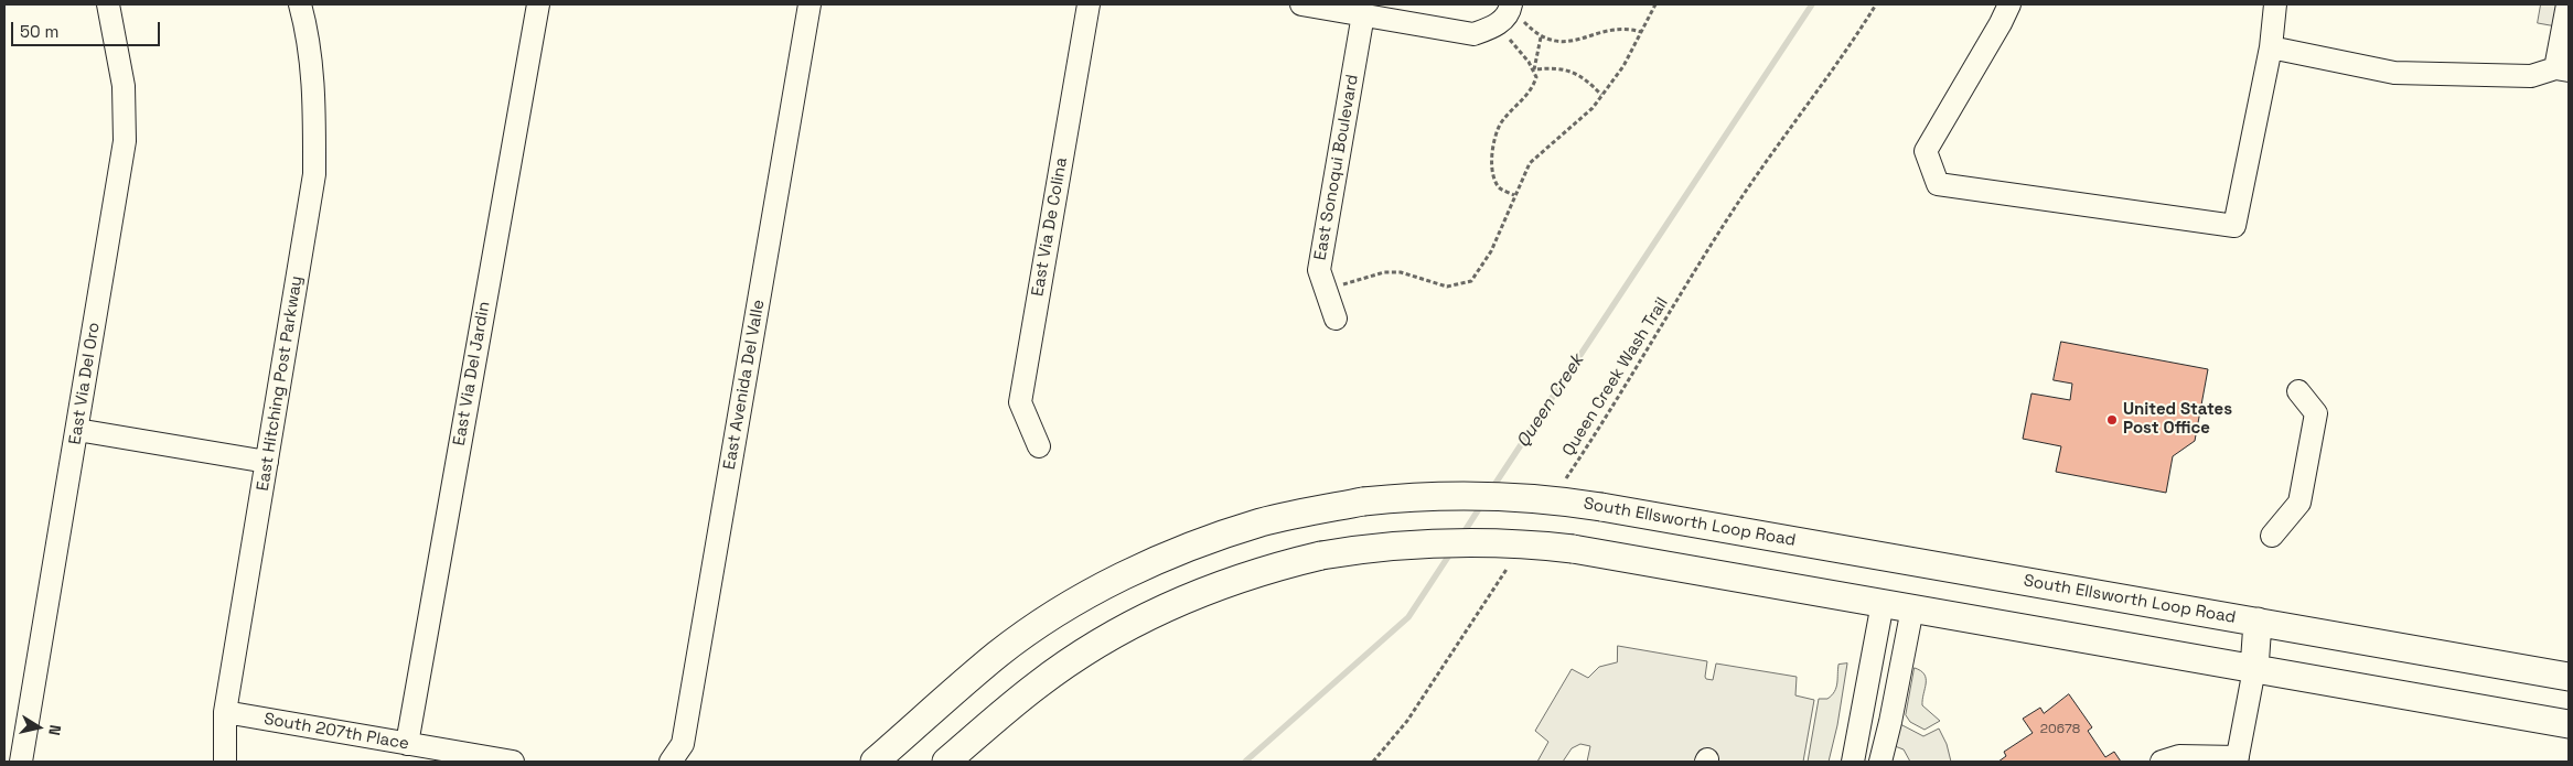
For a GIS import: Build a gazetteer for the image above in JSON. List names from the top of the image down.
{
  "streets": {
    "main road": ["South Ellsworth Loop Road"],
    "street": [
      "East Sonoqui Boulevard",
      "East Via De Colina",
      "East Via Del Jardin",
      "East Via Del Oro",
      "East Hitching Post Parkway",
      "East Avenida Del Valle",
      "South 207th Place"
    ],
    "path": ["Queen Creek Wash Trail"]
  },
  "crossings": [
    ["East Via Del Jardin", "South 207th Place"],
    ["East Hitching Post Parkway", "South 207th Place"]
  ],
  "water": ["Queen Creek"],
  "places": ["United States Post Office"],
  "house_numbers": ["20678"],
  "scale_bar": "50 m",
  "north": "right"
}
